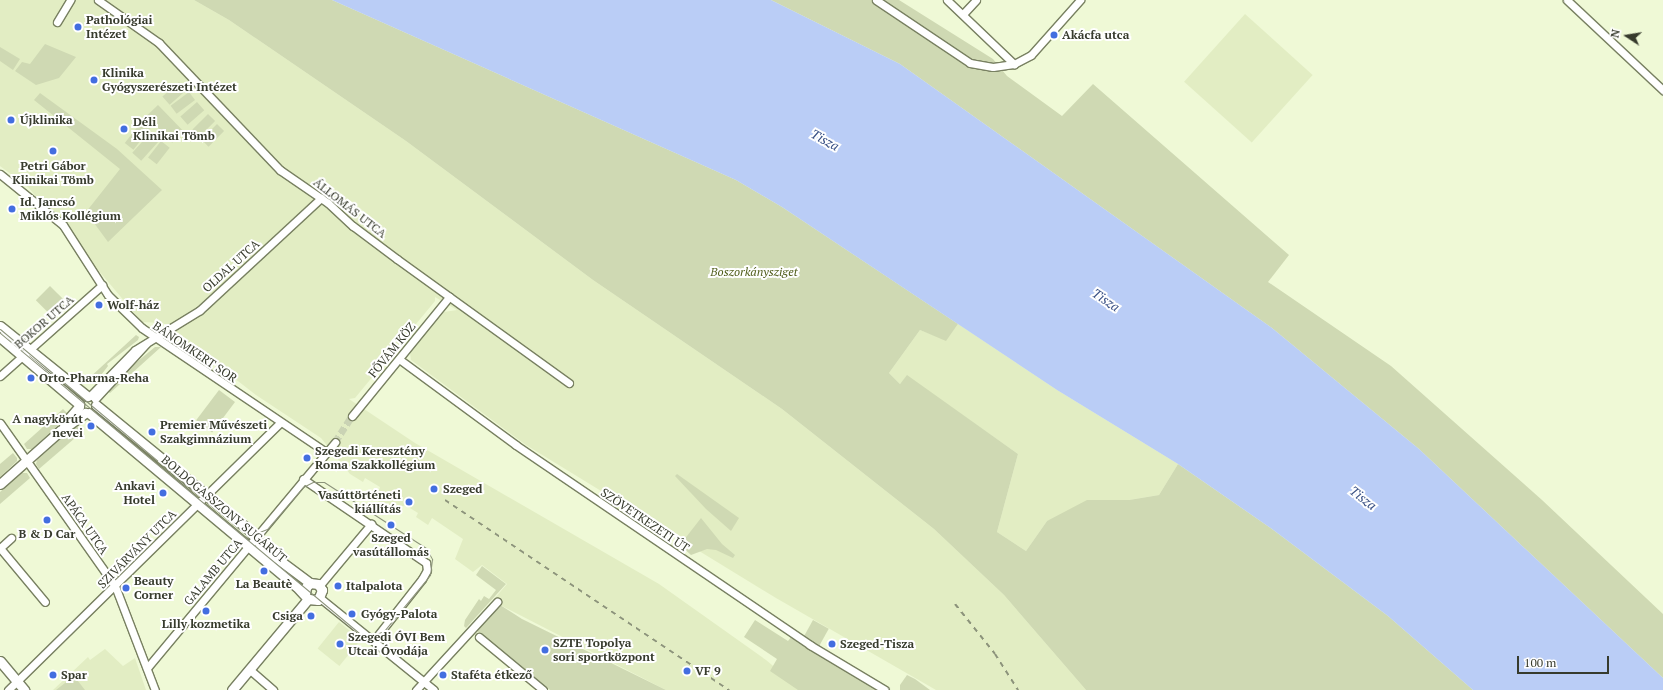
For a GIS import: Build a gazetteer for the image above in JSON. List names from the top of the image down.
{
  "streets": {
    "street": [
      "ÁLLOMÁS UTCA",
      "OLDAL UTCA",
      "BOKOR UTCA",
      "FŐVÁM KÖZ",
      "BÁNOMKERT SOR",
      "BOLDOGASSZONY SUGÁRÚT",
      "SZÖVETKEZETI ÚT",
      "APÁCA UTCA",
      "SZIVÁRVÁNY UTCA",
      "GALAMB UTCA"
    ]
  },
  "crossings": [
    ["ÁLLOMÁS UTCA", "OLDAL UTCA"],
    ["ÁLLOMÁS UTCA", "FŐVÁM KÖZ"],
    ["OLDAL UTCA", "BÁNOMKERT SOR"],
    ["OLDAL UTCA", "BOLDOGASSZONY SUGÁRÚT"],
    ["BOKOR UTCA", "BÁNOMKERT SOR"],
    ["BOKOR UTCA", "BOLDOGASSZONY SUGÁRÚT"],
    ["FŐVÁM KÖZ", "SZÖVETKEZETI ÚT"],
    ["BÁNOMKERT SOR", "SZIVÁRVÁNY UTCA"],
    ["BÁNOMKERT SOR", "GALAMB UTCA"],
    ["BOLDOGASSZONY SUGÁRÚT", "SZIVÁRVÁNY UTCA"],
    ["BOLDOGASSZONY SUGÁRÚT", "GALAMB UTCA"],
    ["APÁCA UTCA", "SZIVÁRVÁNY UTCA"],
    ["APÁCA UTCA", "GALAMB UTCA"]
  ],
  "water": ["Tisza"],
  "parks": ["Boszorkánysziget"],
  "places": [
    "Pathológiai Intézet",
    "Akácfa utca",
    "Klinika Gyógyszerészeti Intézet",
    "Újklinika",
    "Déli Klinikai Tömb",
    "Petri Gábor Klinikai Tömb",
    "Id. Jancsó Miklós Kollégium",
    "Wolf-ház",
    "Orto-Pharma-Reha",
    "A nagykörút nevei",
    "Premier Művészeti Szakgimnázium",
    "Szegedi Keresztény Roma Szakkollégium",
    "Szeged",
    "Ankavi Hotel",
    "Vasúttörténeti kiállítás",
    "B & D Car",
    "Szeged vasútállomás",
    "La Beautè",
    "Italpalota",
    "Beauty Corner",
    "Lilly kozmetika",
    "Gyógy-Palota",
    "Csiga",
    "Szegedi ÓVI Bem Utcai Óvodája",
    "Szeged-Tisza",
    "SZTE Topolya sori sportközpont",
    "VF 9",
    "Spar",
    "Staféta étkező"
  ],
  "scale_bar": "100 m",
  "north": "left"
}
